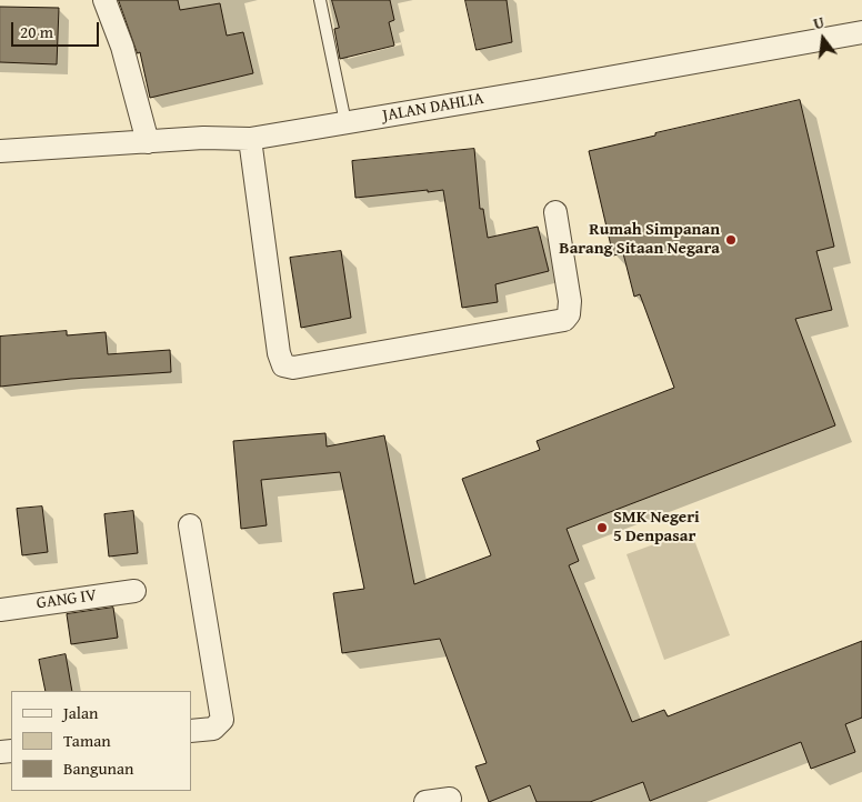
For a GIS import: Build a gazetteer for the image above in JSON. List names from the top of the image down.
{
  "streets": {
    "street": ["JALAN DAHLIA", "GANG IV"]
  },
  "places": ["Rumah Simpanan Barang Sitaan Negara", "SMK Negeri 5 Denpasar"],
  "legend": ["Jalan", "Taman", "Bangunan"],
  "scale_bar": "20 m",
  "north": "top"
}
